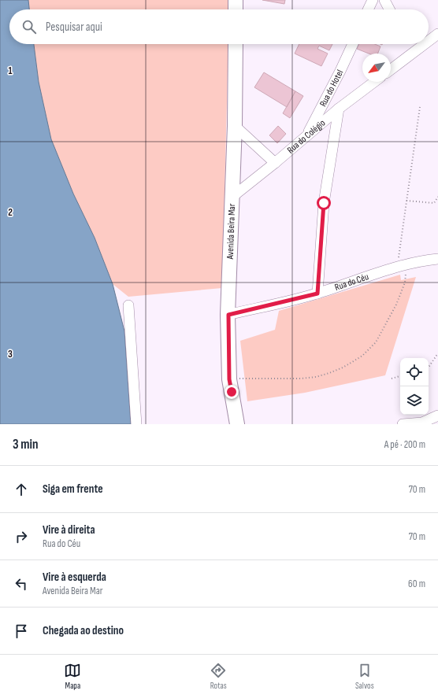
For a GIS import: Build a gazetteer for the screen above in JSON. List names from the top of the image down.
{
  "streets": {
    "street": [
      "Rua do Hotel",
      "Rua do Colégio",
      "Avenida Beira Mar",
      "Rua do Céu"
    ]
  },
  "crossings": [
    ["Rua do Hotel", "Rua do Colégio"],
    ["Rua do Colégio", "Avenida Beira Mar"],
    ["Avenida Beira Mar", "Rua do Céu"]
  ],
  "north": "bottom left",
  "page": {
    "search": "Pesquisar aqui",
    "heading": ["3 min", "A pé · 200 m"],
    "list": [
      ["Siga em frente", "70 m"],
      ["Vire à direita", "Rua do Céu", "70 m"],
      ["Vire à esquerda", "Avenida Beira Mar", "60 m"],
      "Chegada ao destino"
    ],
    "nav": ["Mapa", "Rotas", "Salvos"]
  },
  "grid": {
    "rows": ["1", "2", "3"]
  }
}
